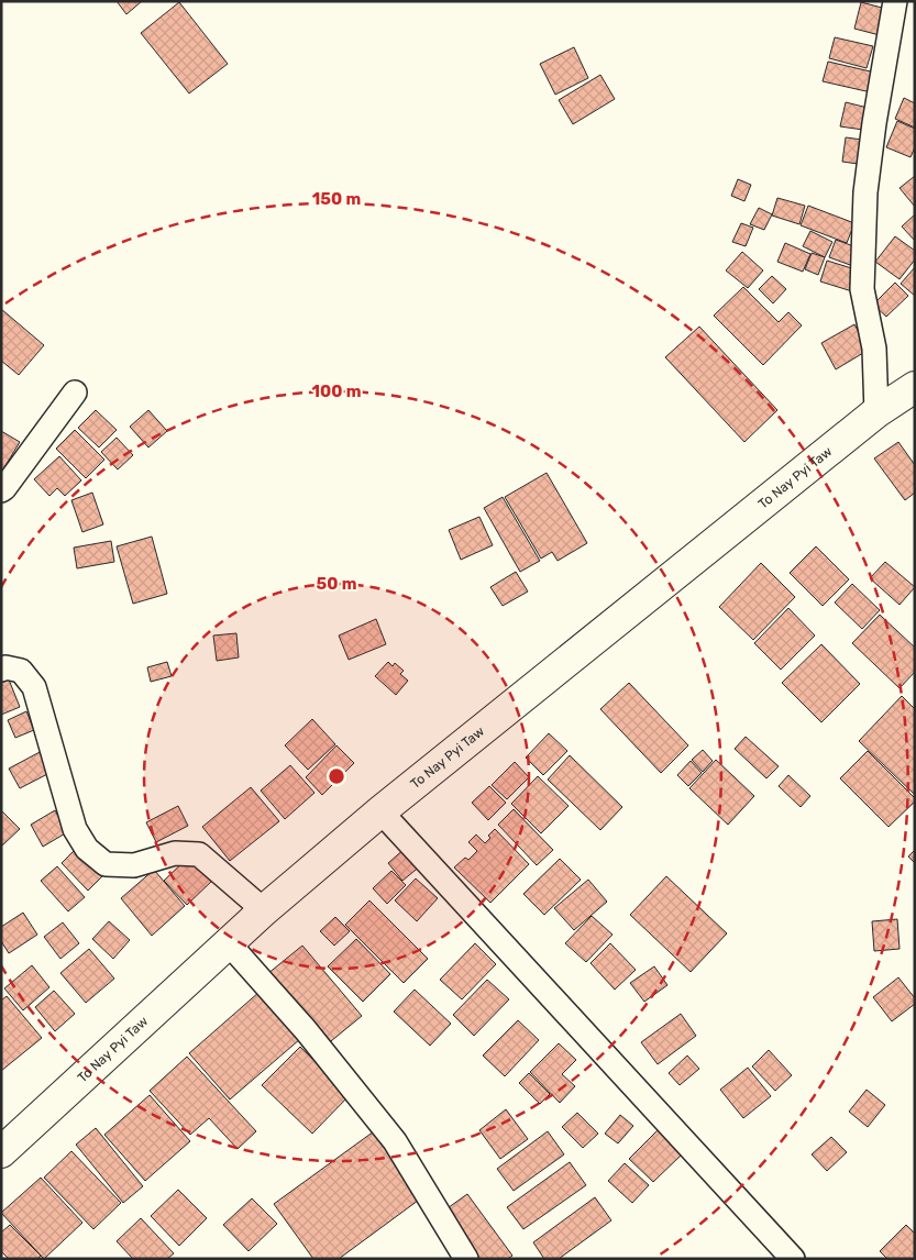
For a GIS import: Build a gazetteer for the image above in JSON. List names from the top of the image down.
{
  "streets": {
    "main road": ["To Nay Pyi Taw"]
  },
  "rings": ["150 m", "100 m", "50 m"]
}
